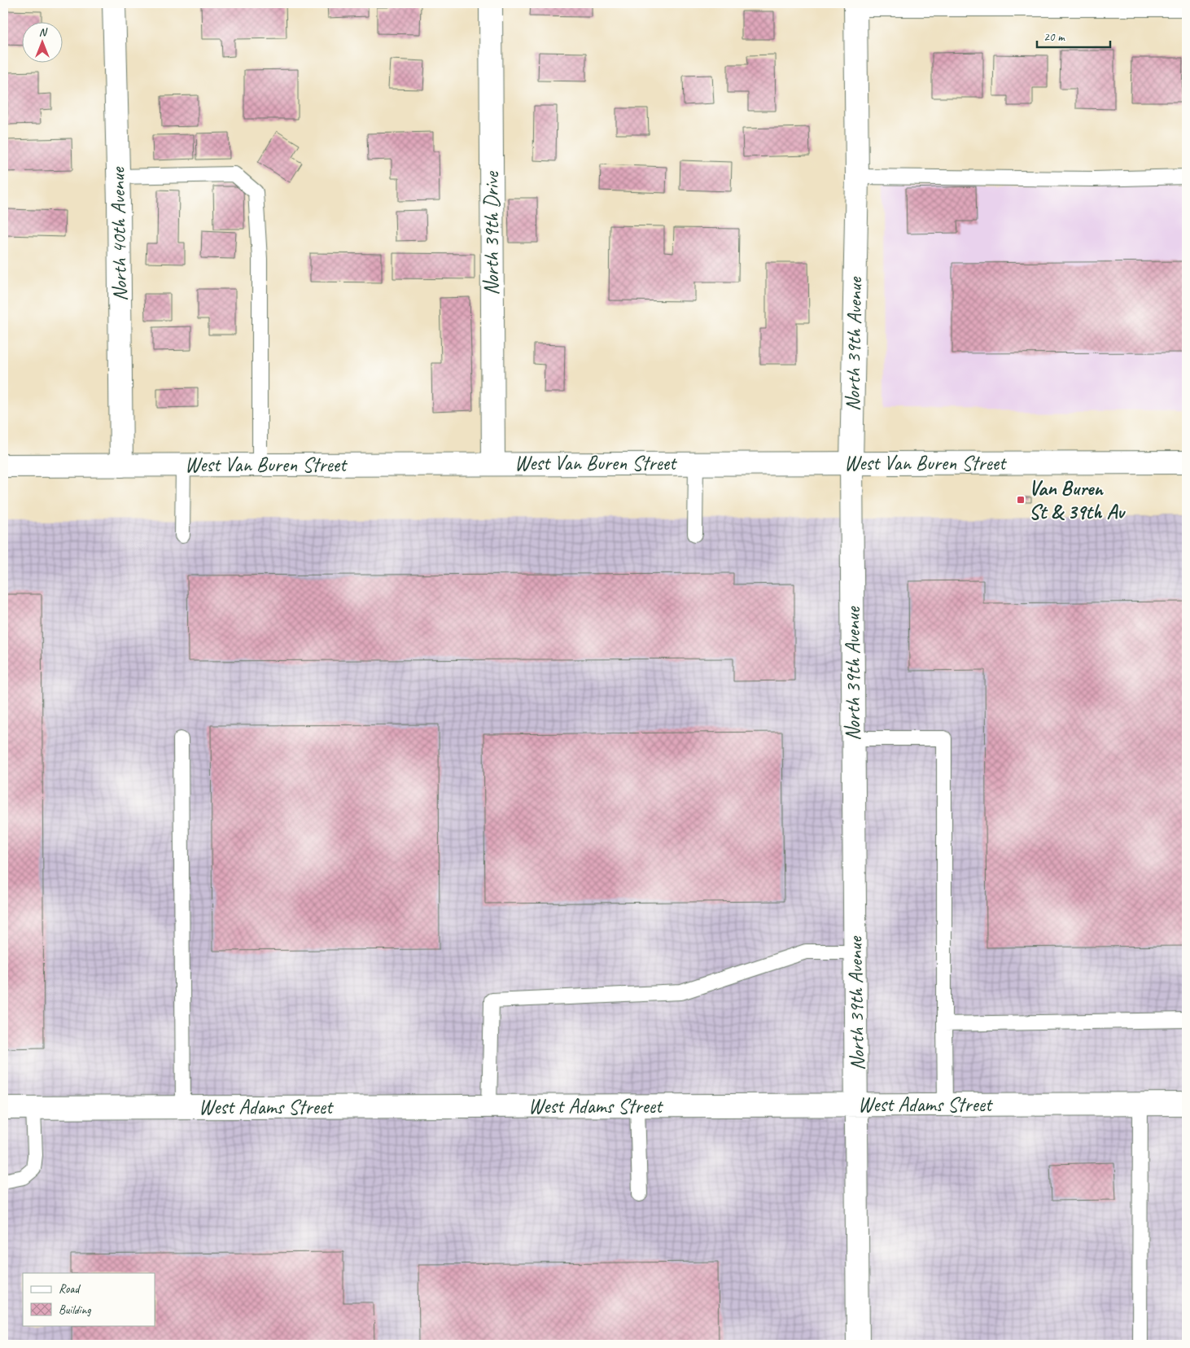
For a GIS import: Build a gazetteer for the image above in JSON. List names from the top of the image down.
{
  "streets": {
    "street": [
      "North 39th Drive",
      "North 40th Avenue",
      "North 39th Avenue",
      "West Van Buren Street",
      "West Adams Street"
    ]
  },
  "crossings": [
    ["North 39th Drive", "West Van Buren Street"],
    ["North 40th Avenue", "West Van Buren Street"],
    ["North 39th Avenue", "West Van Buren Street"],
    ["North 39th Avenue", "West Adams Street"]
  ],
  "places": {
    "transit": ["Van Buren St & 39th Av"]
  },
  "legend": ["Road", "Building"],
  "scale_bar": "20 m",
  "north": "top"
}
